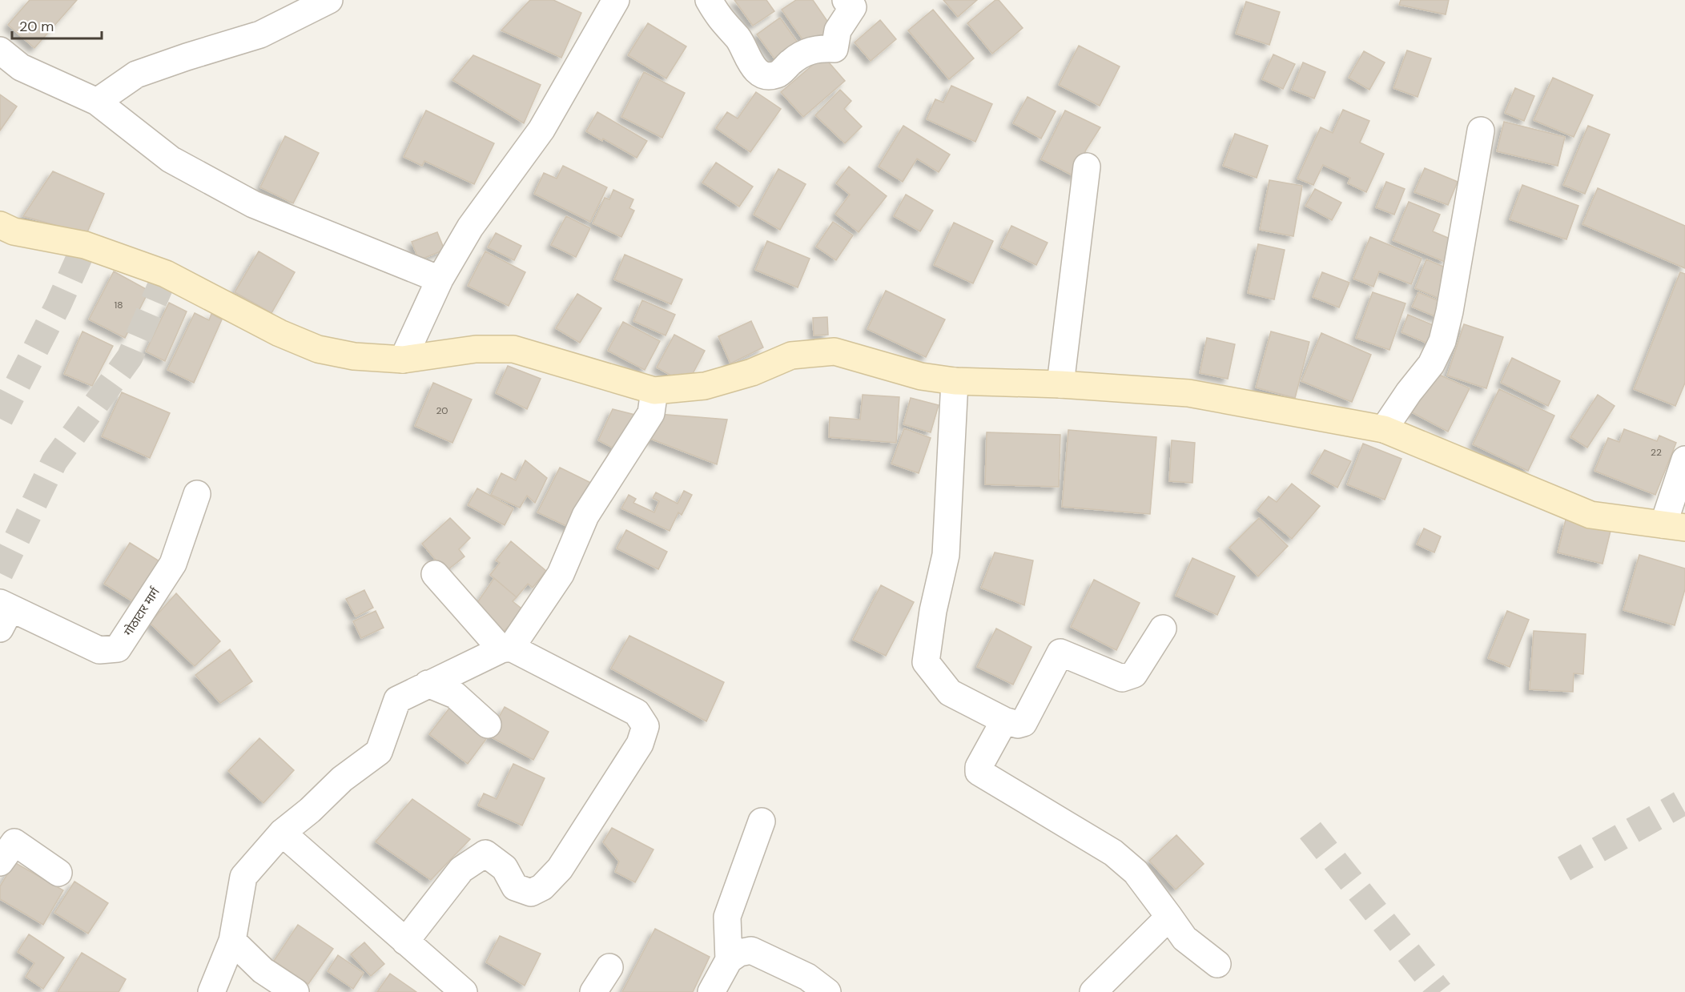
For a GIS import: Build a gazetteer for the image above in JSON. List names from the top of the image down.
{
  "streets": {
    "street": ["गोठाटार मार्ग"]
  },
  "house_numbers": ["18", "20", "22"],
  "scale_bar": "20 m"
}
